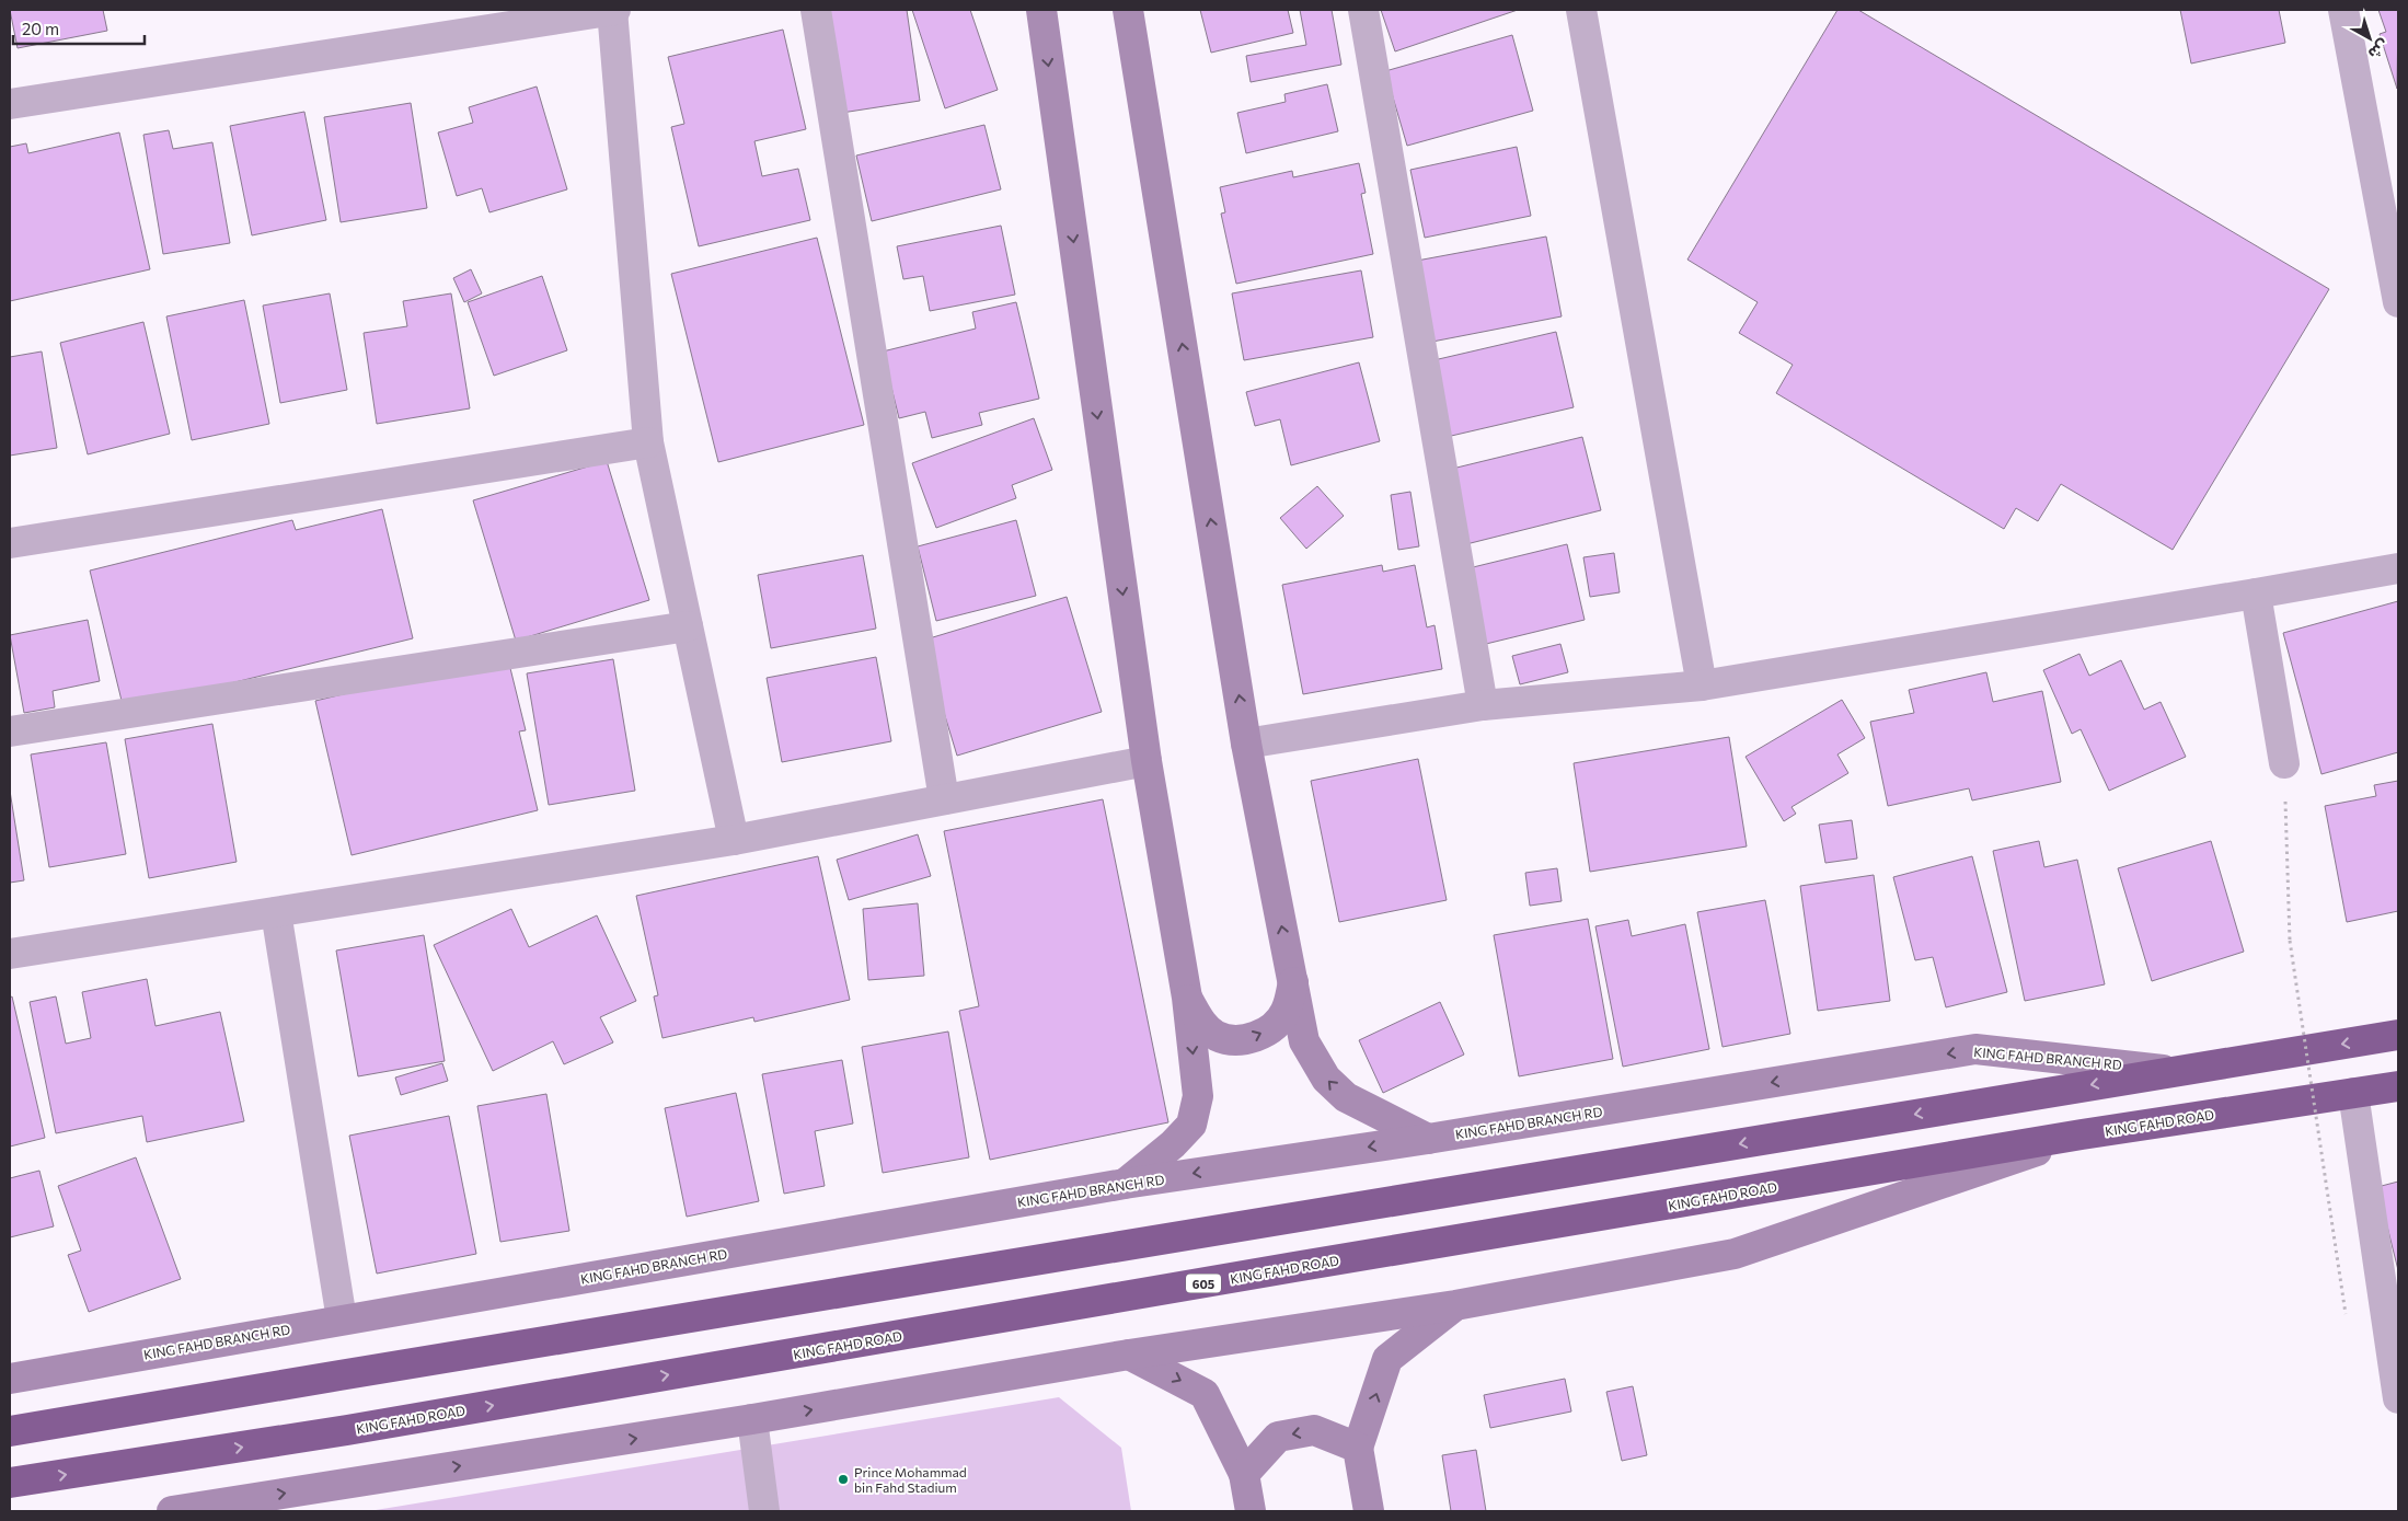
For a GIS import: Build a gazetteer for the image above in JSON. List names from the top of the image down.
{
  "streets": {
    "highway": ["KING FAHD ROAD", "605"],
    "main road": ["KING FAHD BRANCH RD"]
  },
  "places": ["Prince Mohammad bin Fahd Stadium"],
  "scale_bar": "20 m",
  "north": "bottom right"
}
